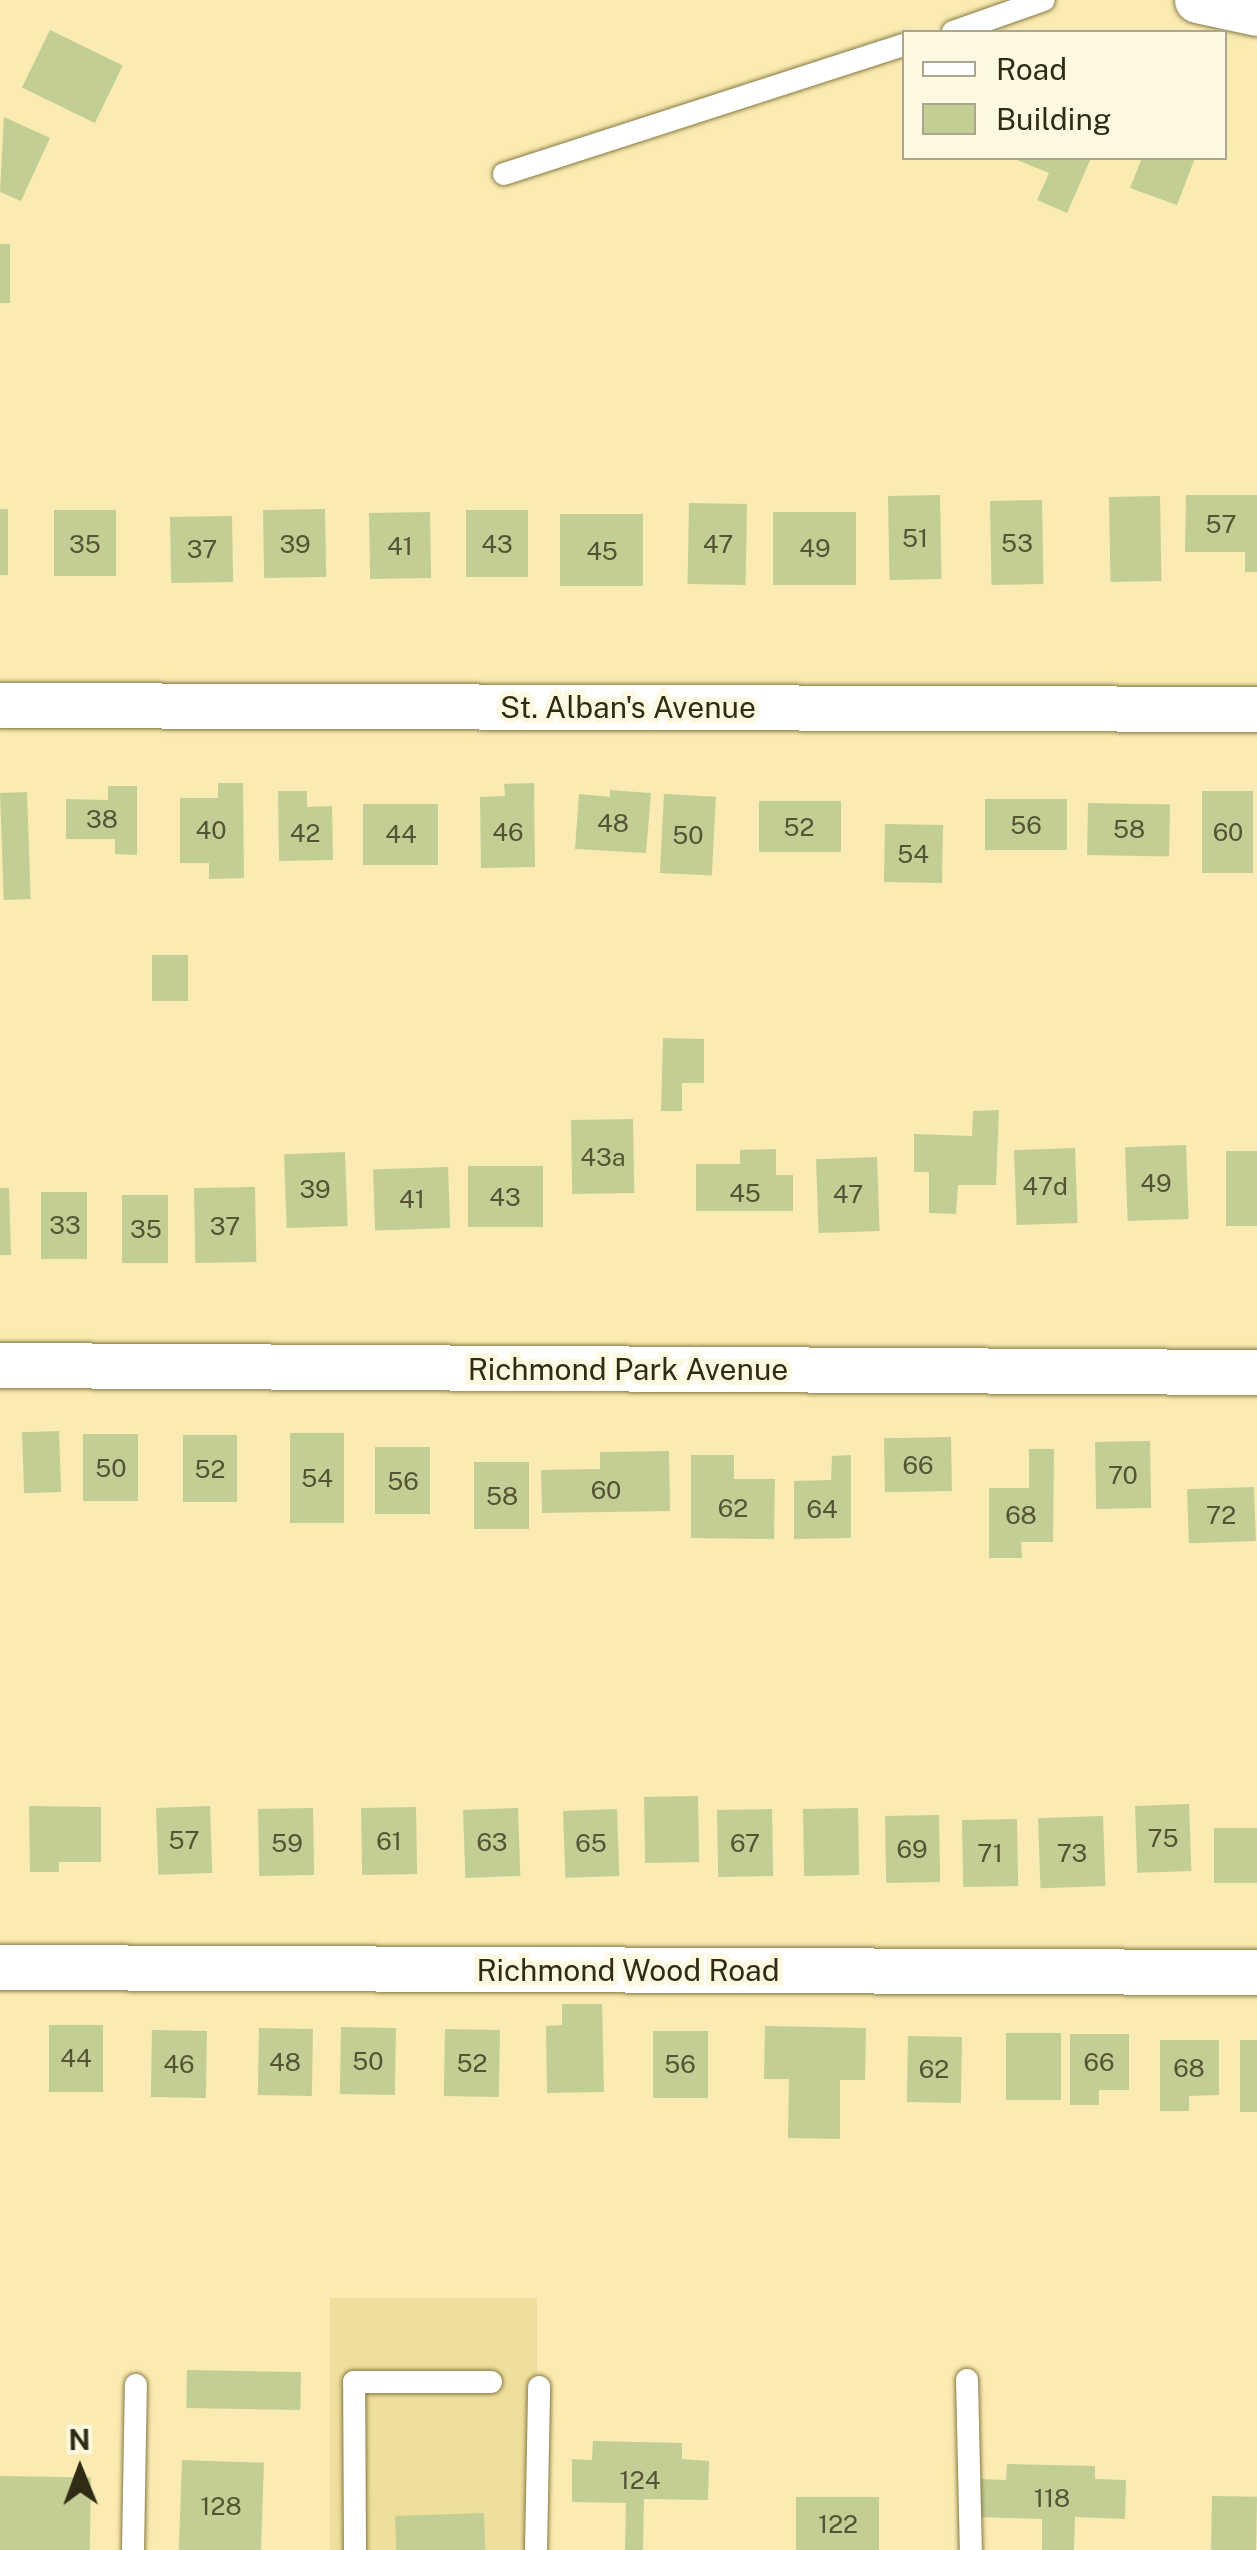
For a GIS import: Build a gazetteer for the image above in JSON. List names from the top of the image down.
{
  "streets": {
    "street": ["St. Alban's Avenue", "Richmond Park Avenue", "Richmond Wood Road"]
  },
  "house_numbers": [
    "57",
    "51",
    "53",
    "35",
    "39",
    "43",
    "47",
    "41",
    "49",
    "37",
    "45",
    "38",
    "48",
    "56",
    "52",
    "58",
    "40",
    "46",
    "60",
    "42",
    "44",
    "50",
    "54",
    "43a",
    "49",
    "47d",
    "39",
    "45",
    "47",
    "43",
    "41",
    "33",
    "37",
    "35",
    "66",
    "50",
    "52",
    "70",
    "54",
    "56",
    "60",
    "58",
    "62",
    "64",
    "68",
    "72",
    "75",
    "57",
    "61",
    "63",
    "59",
    "65",
    "67",
    "69",
    "71",
    "73",
    "44",
    "50",
    "48",
    "66",
    "52",
    "46",
    "56",
    "68",
    "62",
    "124",
    "118",
    "128",
    "122"
  ],
  "legend": ["Road", "Building"],
  "north": "top"
}
